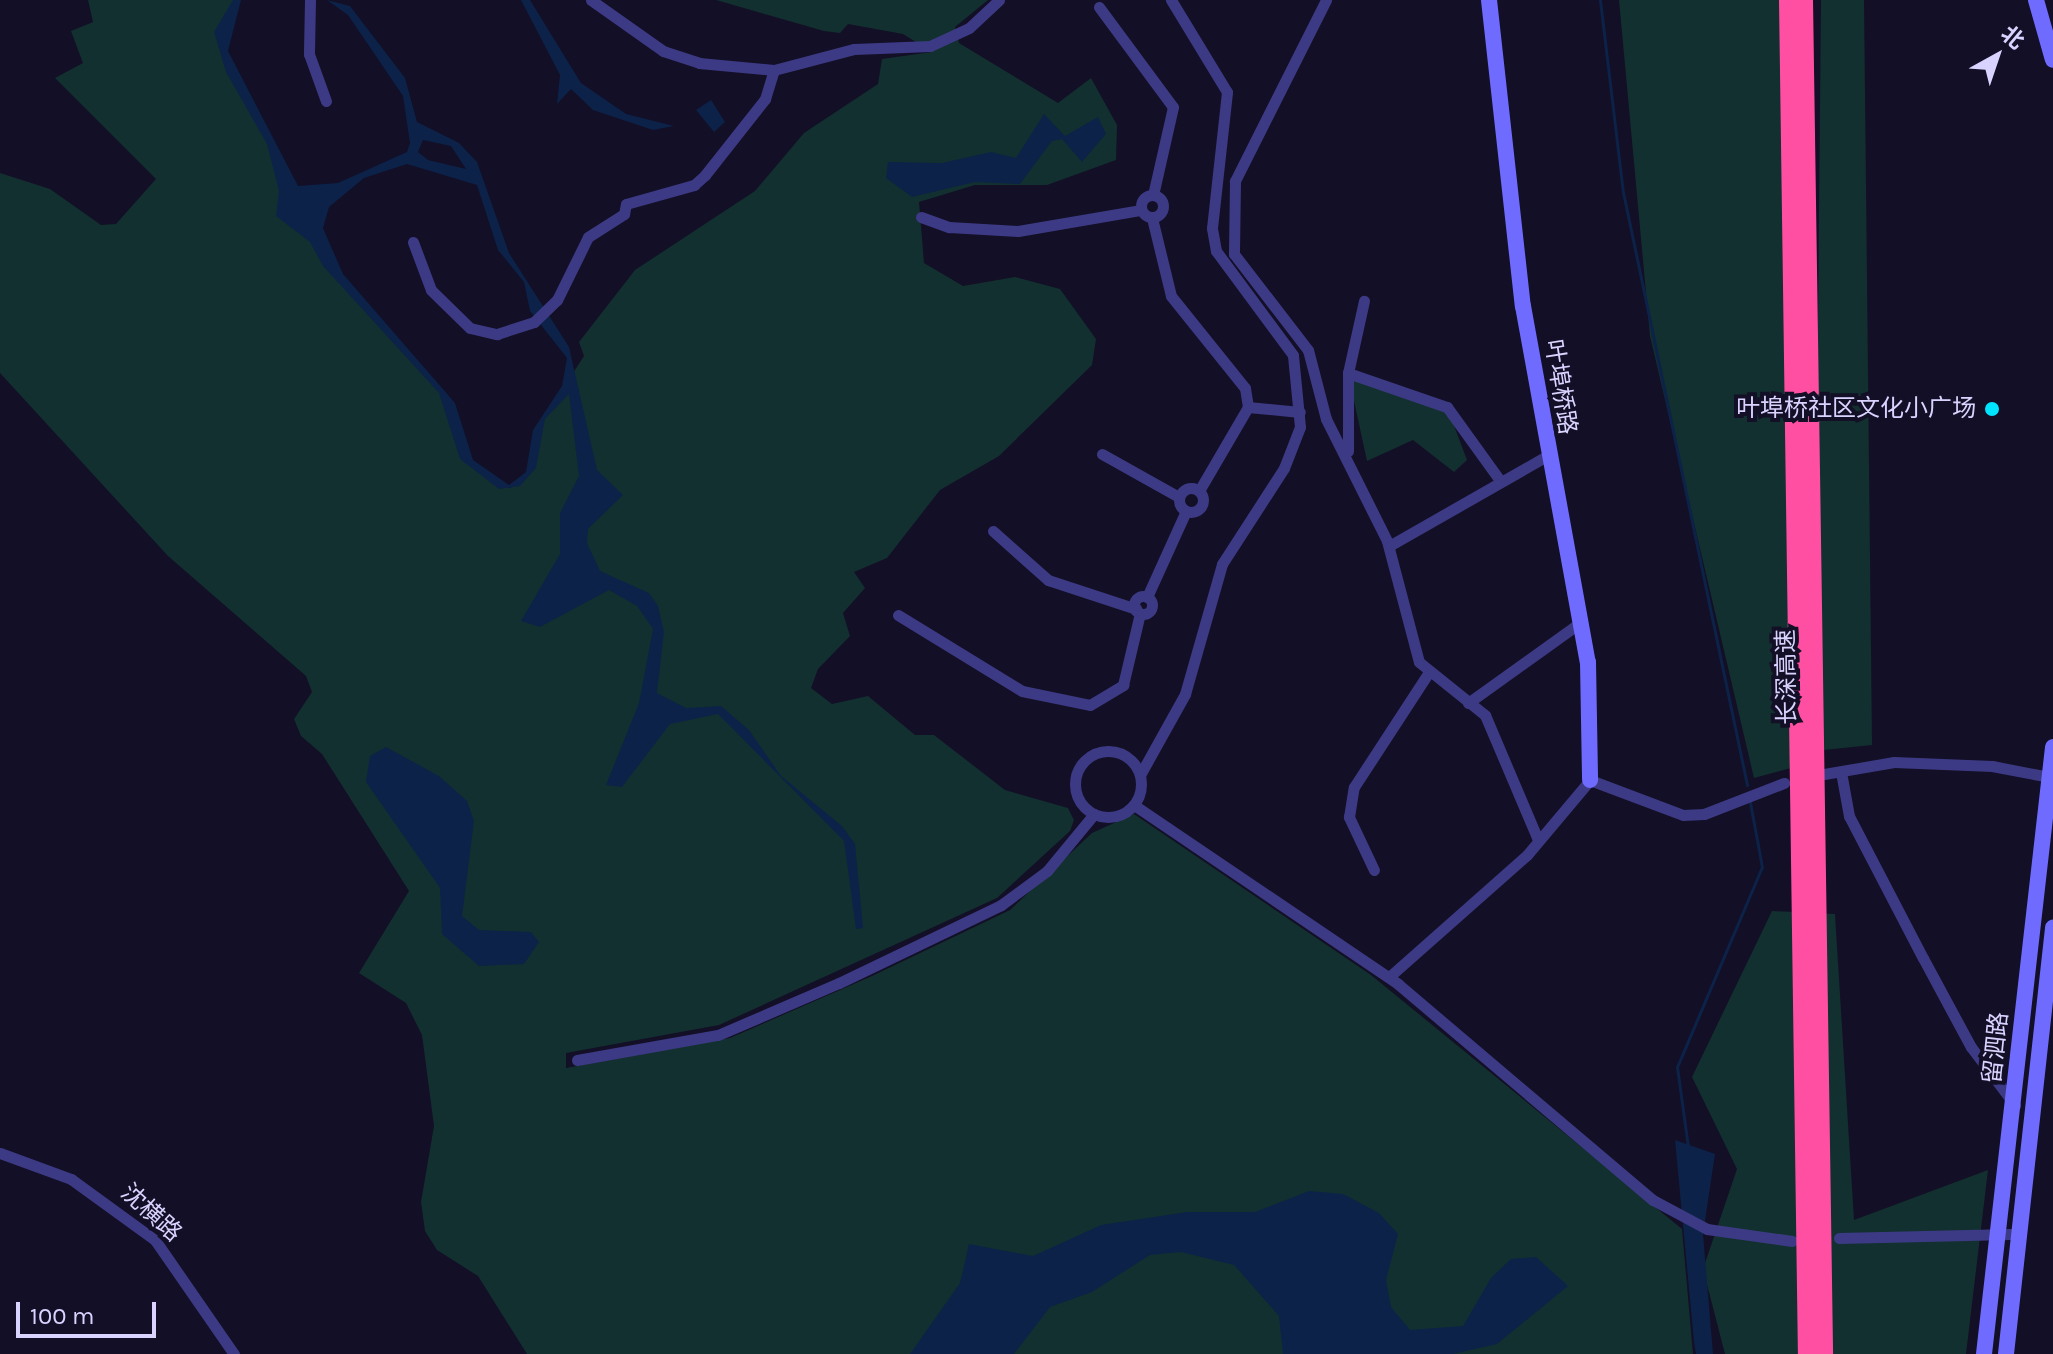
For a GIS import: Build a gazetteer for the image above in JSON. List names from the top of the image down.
{
  "streets": {
    "highway": ["长深高速"],
    "main road": ["叶埠桥路", "留泗路"],
    "street": ["沈横路"]
  },
  "places": ["叶埠桥社区文化小广场"],
  "scale_bar": "100 m",
  "north": "top right"
}
